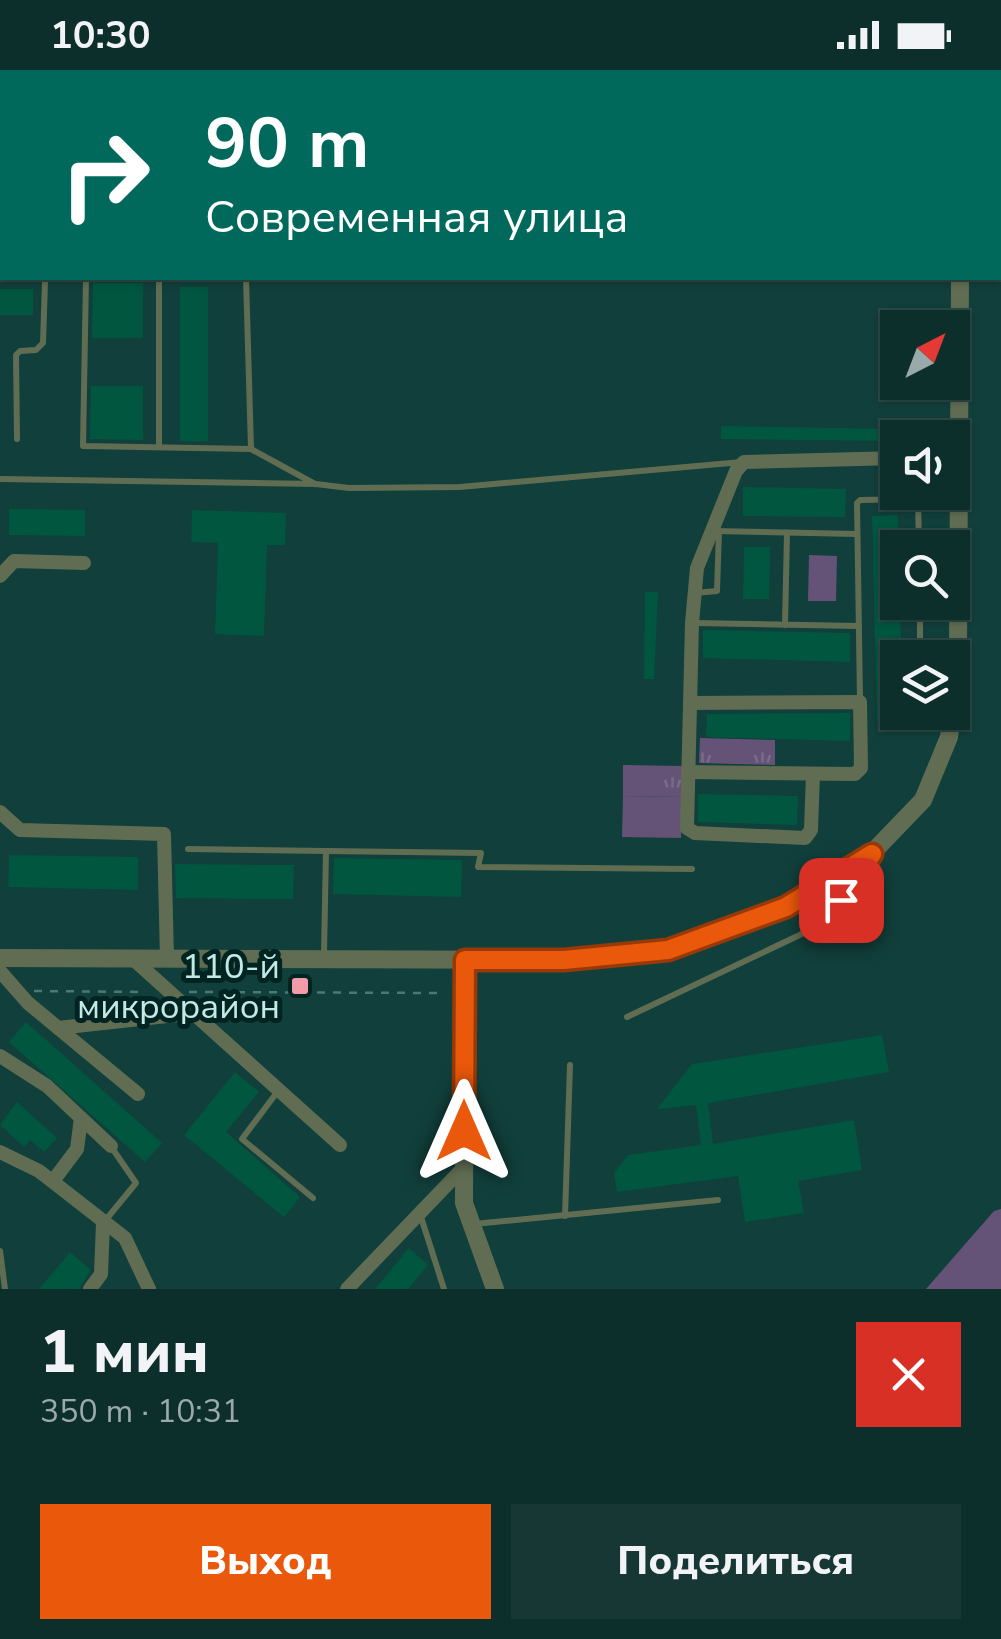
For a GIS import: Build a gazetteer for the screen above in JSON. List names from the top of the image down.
{
  "places": {
    "transit": ["110-й микрорайон"]
  },
  "north": "top right",
  "page": {
    "status": "10:30",
    "turn": ["90 m", "Современная улица"],
    "heading": ["1 мин", "350 m · 10:31"],
    "buttons": ["Выход", "Поделиться"]
  }
}
